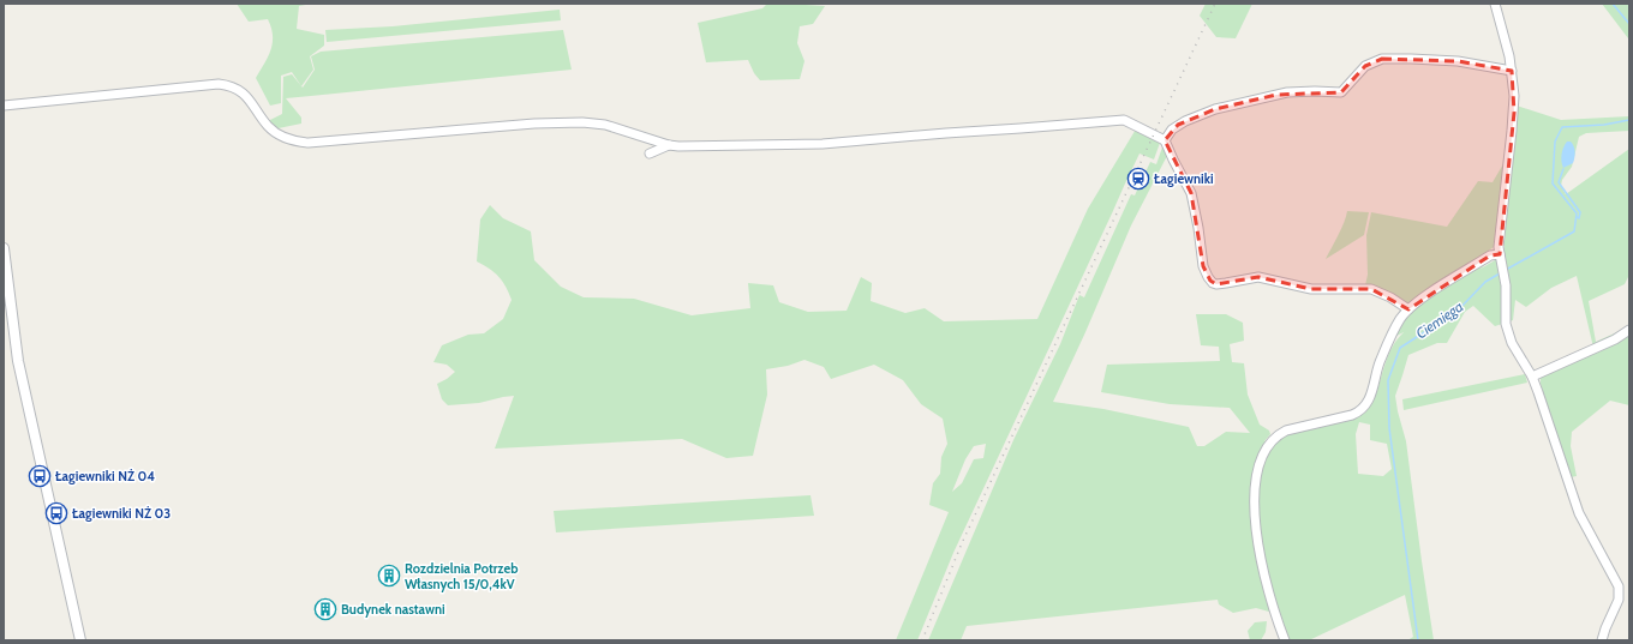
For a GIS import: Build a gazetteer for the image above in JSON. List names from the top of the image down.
{
  "water": ["Ciemięga"],
  "places": {
    "station": ["Łagiewniki"],
    "bus stop": ["Łagiewniki NŻ 04", "Łagiewniki NŻ 03"],
    "building": ["Rozdzielnia Potrzeb Własnych 15/0,4kV", "Budynek nastawni"]
  }
}
